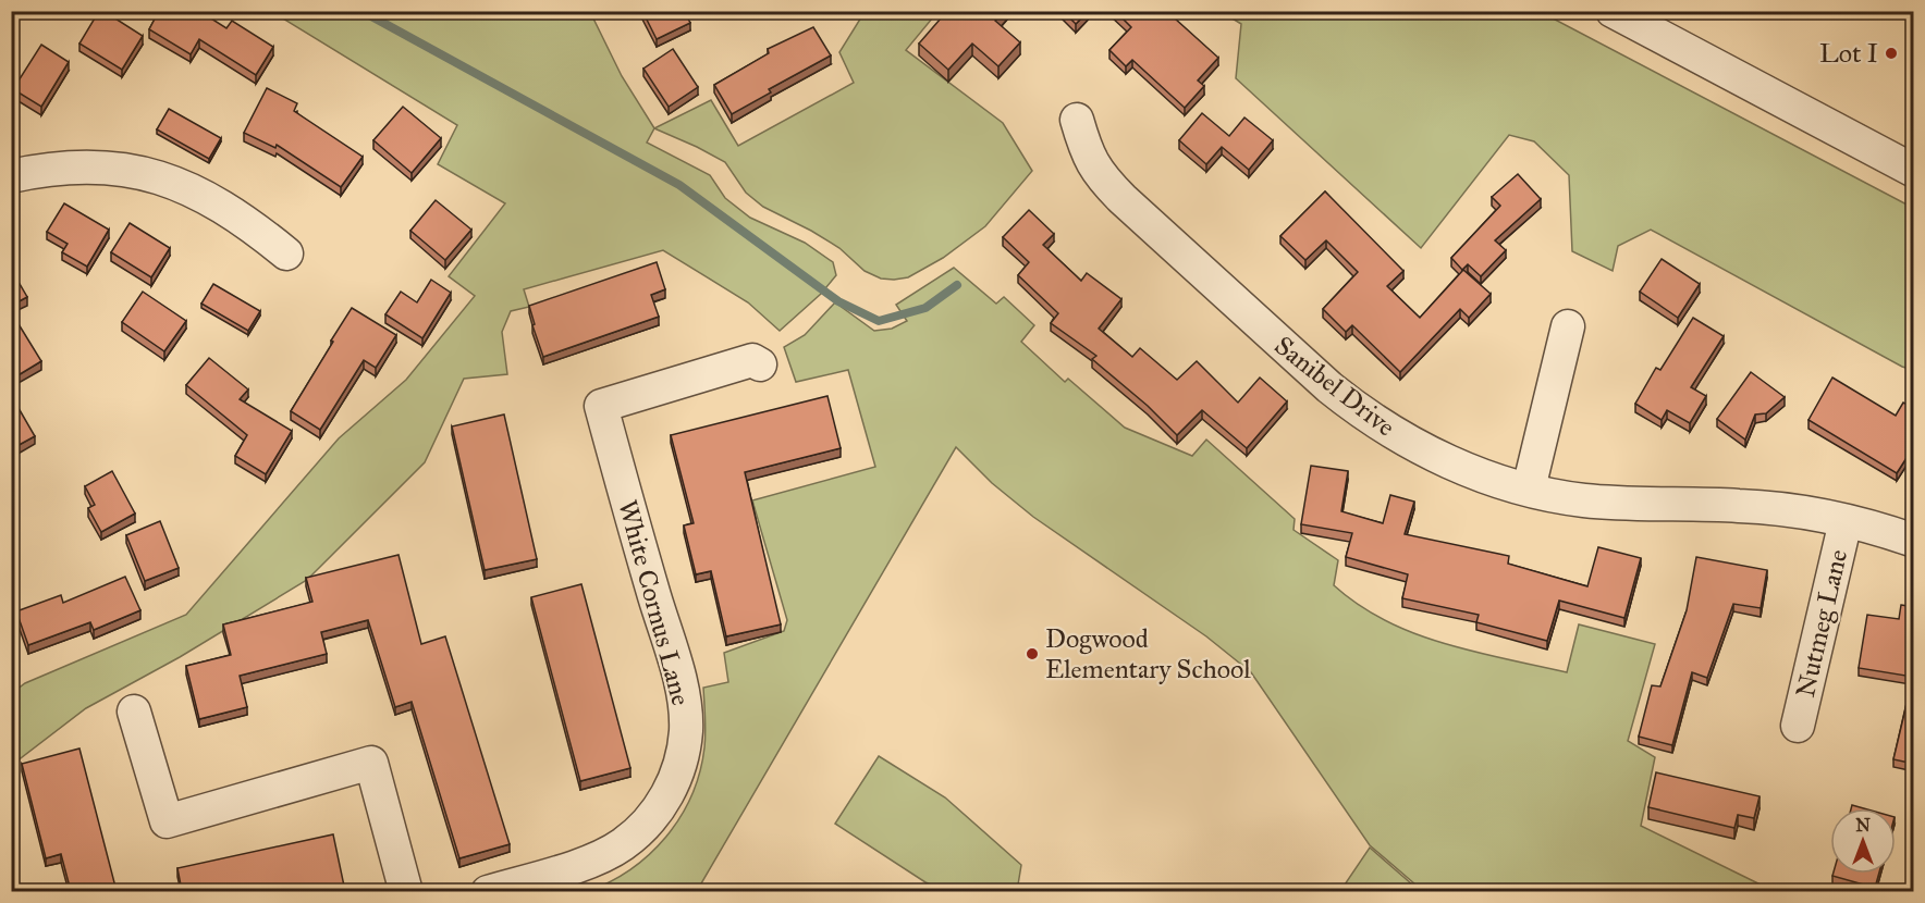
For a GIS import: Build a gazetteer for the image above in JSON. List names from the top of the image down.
{
  "streets": {
    "street": ["Sanibel Drive", "White Cornus Lane", "Nutmeg Lane"]
  },
  "crossings": [
    ["Sanibel Drive", "Nutmeg Lane"]
  ],
  "places": ["Lot I", "Dogwood Elementary School"],
  "north": "top"
}
